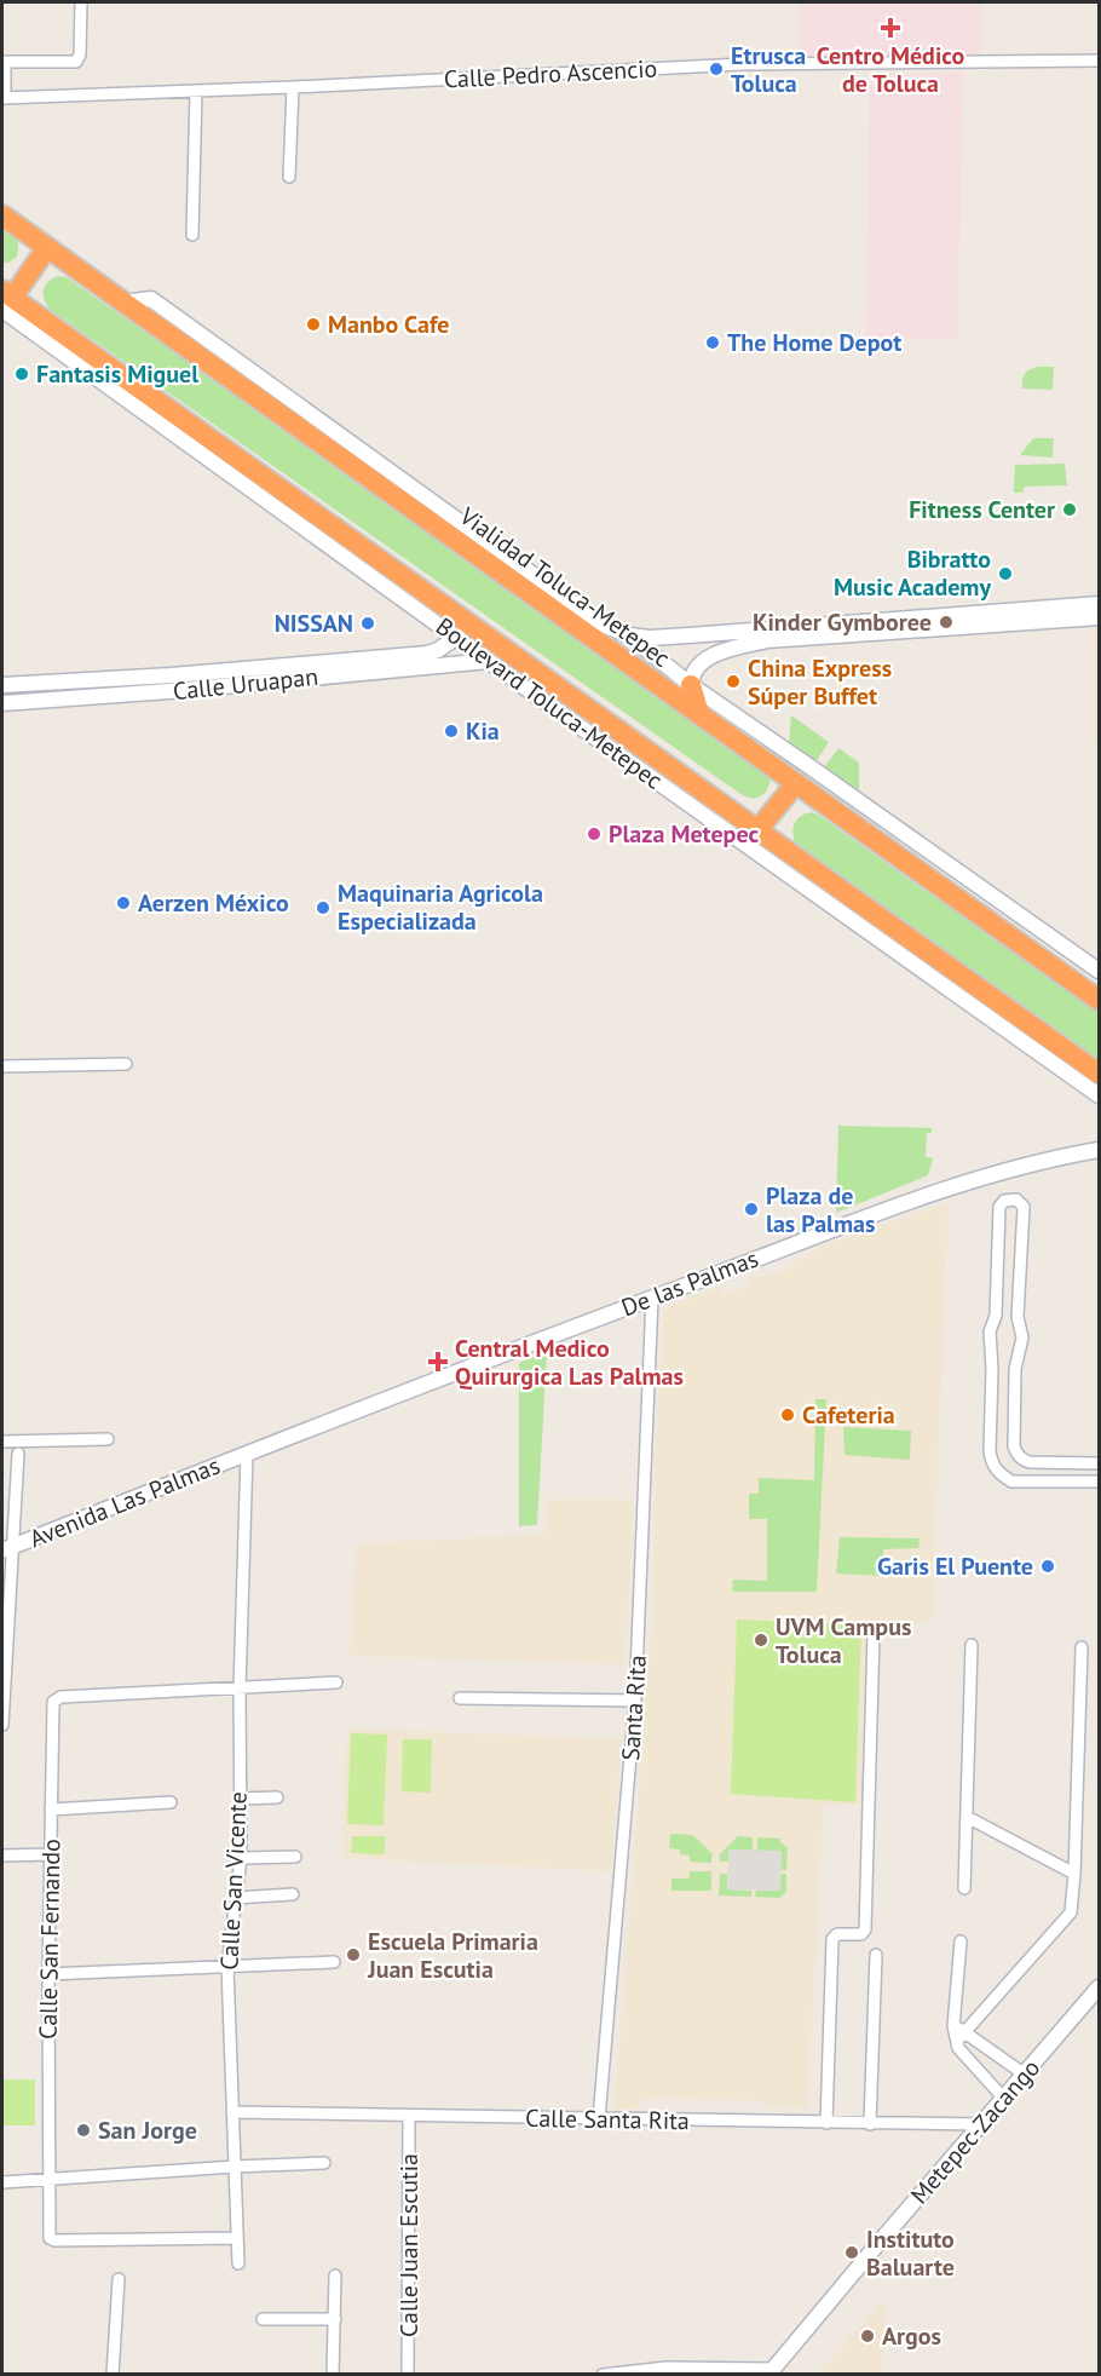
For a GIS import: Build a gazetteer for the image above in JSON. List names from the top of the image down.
{
  "streets": {
    "highway": ["Vialidad Toluca-Metepec"],
    "main road": [
      "Calle Uruapan",
      "Boulevard Toluca-Metepec",
      "De las Palmas",
      "Avenida Las Palmas",
      "Metepec-Zacango"
    ],
    "street": [
      "Calle Pedro Ascencio",
      "Santa Rita",
      "Calle San Vicente",
      "Calle San Fernando",
      "Calle Santa Rita",
      "Calle Juan Escutia"
    ]
  },
  "crossings": [
    ["Calle Uruapan", "Boulevard Toluca-Metepec"],
    ["De las Palmas", "Avenida Las Palmas"],
    ["De las Palmas", "Santa Rita"],
    ["De las Palmas", "Calle San Vicente"],
    ["Avenida Las Palmas", "Calle San Vicente"],
    ["Santa Rita", "Calle Santa Rita"],
    ["Calle San Vicente", "Calle San Fernando"],
    ["Calle San Vicente", "Calle Santa Rita"],
    ["Calle Santa Rita", "Metepec-Zacango"],
    ["Calle Santa Rita", "Calle Juan Escutia"]
  ],
  "places": {
    "health": ["Centro Médico de Toluca", "Central Medico Quirurgica Las Palmas"],
    "other": [
      "Etrusca Toluca",
      "Manbo Cafe",
      "The Home Depot",
      "Fantasis Miguel",
      "Fitness Center",
      "Bibratto Music Academy",
      "Kinder Gymboree",
      "NISSAN",
      "China Express Súper Buffet",
      "Kia",
      "Plaza Metepec",
      "Aerzen México",
      "Maquinaria Agricola Especializada",
      "Plaza de las Palmas",
      "Cafeteria",
      "Garis El Puente",
      "UVM Campus Toluca",
      "Escuela Primaria Juan Escutia",
      "San Jorge",
      "Instituto Baluarte",
      "Argos"
    ]
  }
}
